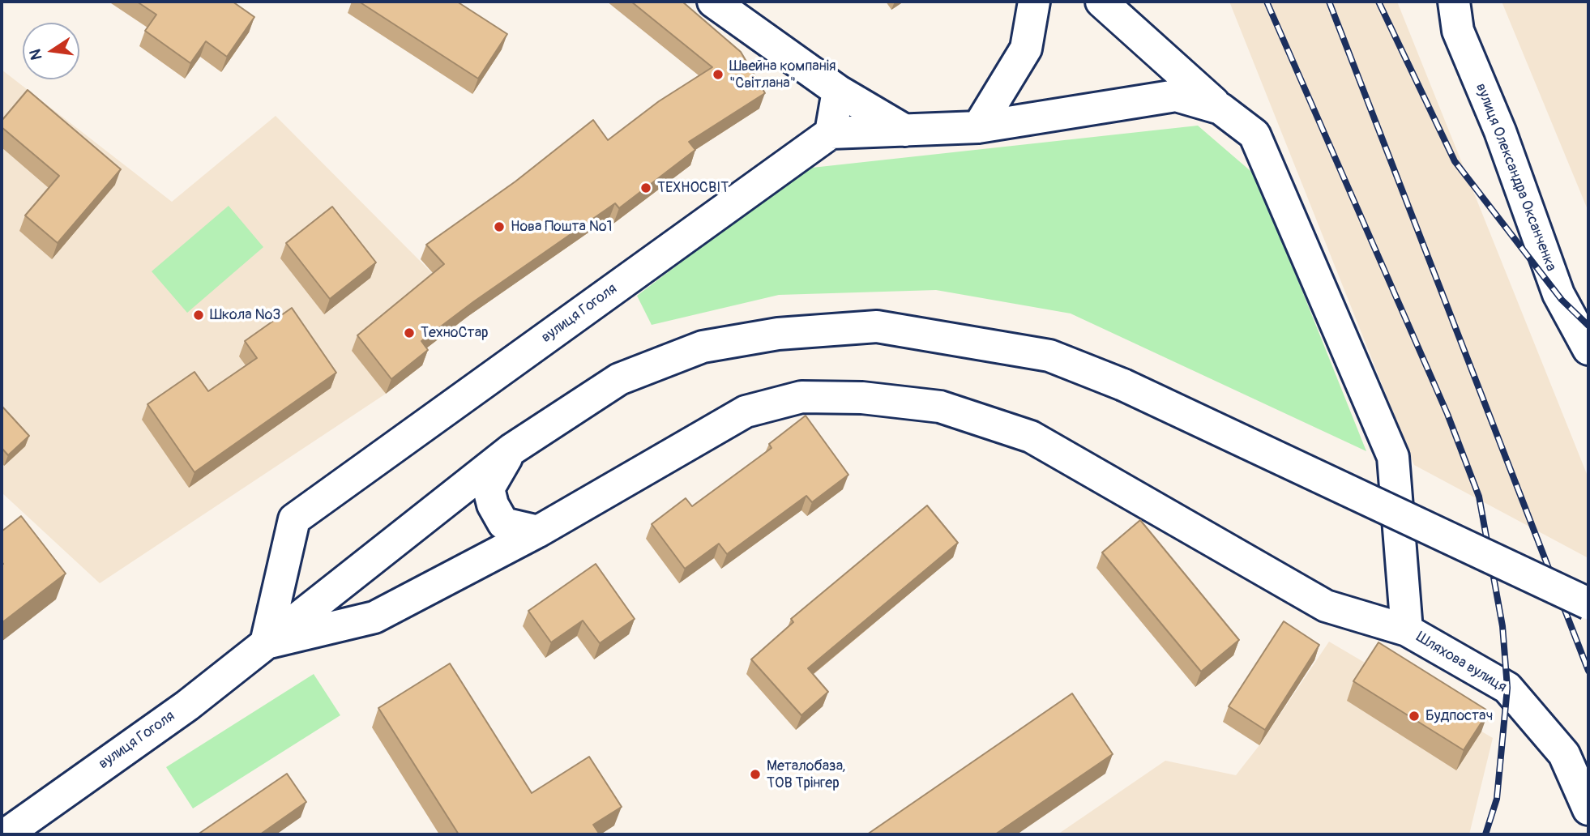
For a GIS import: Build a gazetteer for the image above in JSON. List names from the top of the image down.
{
  "streets": {
    "street": ["вулиця Олександра Оксанченка", "вулиця Гоголя", "Шляхова вулиця"]
  },
  "crossings": [
    ["вулиця Гоголя", "Шляхова вулиця"]
  ],
  "places": [
    "Швейна компанія \"Світлана\"",
    "ТЕХНОСВІТ",
    "Нова Пошта №1",
    "Школа №3",
    "ТехноСтар",
    "Будпостач",
    "Металобаза, ТОВ Трінгер"
  ],
  "north": "left"
}
